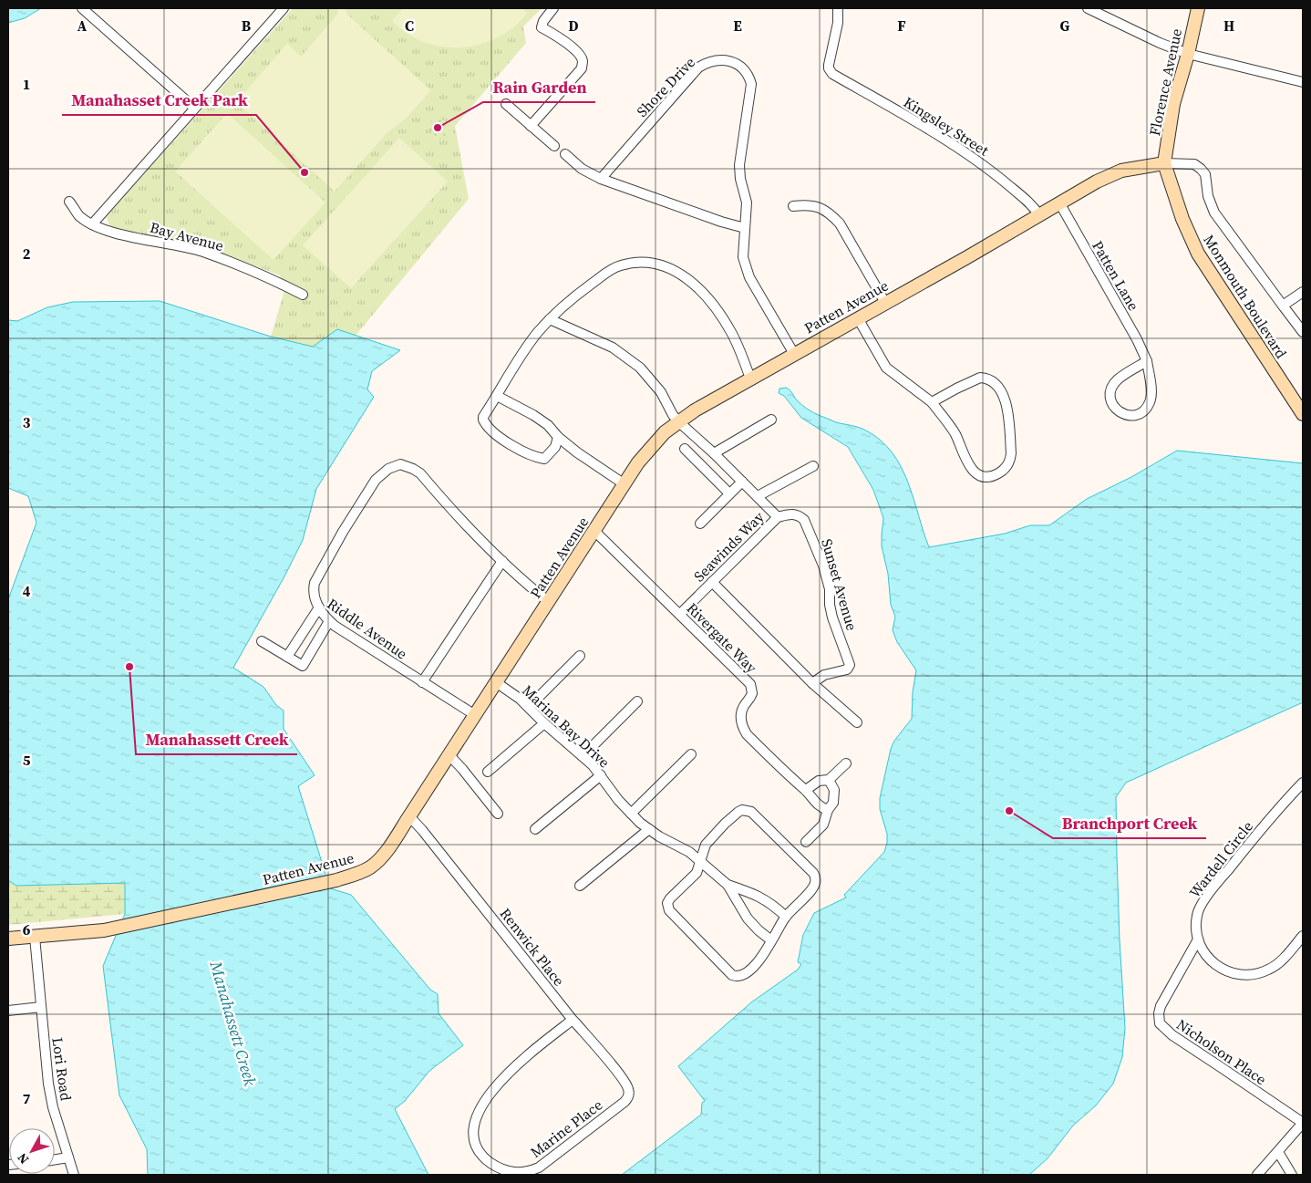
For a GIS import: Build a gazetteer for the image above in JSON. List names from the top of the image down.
{
  "streets": {
    "street": [
      "Florence Avenue",
      "Shore Drive",
      "Kingsley Street",
      "Bay Avenue",
      "Patten Lane",
      "Monmouth Boulevard",
      "Patten Avenue",
      "Seawinds Way",
      "Sunset Avenue",
      "Riddle Avenue",
      "Rivergate Way",
      "Marina Bay Drive",
      "Wardell Circle",
      "Renwick Place",
      "Nicholson Place",
      "Lori Road",
      "Marine Place"
    ]
  },
  "crossings": [
    ["Florence Avenue", "Monmouth Boulevard"],
    ["Florence Avenue", "Patten Avenue"],
    ["Shore Drive", "Patten Avenue"],
    ["Kingsley Street", "Patten Avenue"],
    ["Patten Lane", "Patten Avenue"],
    ["Monmouth Boulevard", "Patten Avenue"],
    ["Patten Avenue", "Riddle Avenue"],
    ["Patten Avenue", "Rivergate Way"],
    ["Patten Avenue", "Marina Bay Drive"],
    ["Patten Avenue", "Renwick Place"],
    ["Patten Avenue", "Lori Road"],
    ["Seawinds Way", "Sunset Avenue"],
    ["Seawinds Way", "Rivergate Way"],
    ["Wardell Circle", "Nicholson Place"],
    ["Renwick Place", "Marine Place"]
  ],
  "water": ["Manahassett Creek"],
  "places": [
    "Rain Garden",
    "Manahasset Creek Park",
    "Manahassett Creek",
    "Branchport Creek"
  ],
  "north": "bottom left",
  "grid": {
    "columns": [
      "A",
      "B",
      "C",
      "D",
      "E",
      "F",
      "G",
      "H"
    ],
    "rows": [
      "1",
      "2",
      "3",
      "4",
      "5",
      "6",
      "7"
    ]
  }
}
